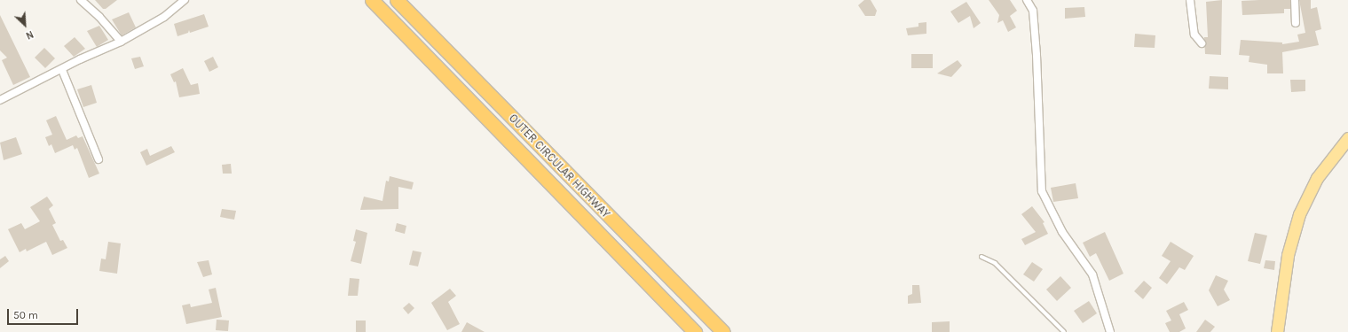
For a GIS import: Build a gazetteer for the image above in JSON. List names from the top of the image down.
{
  "streets": {
    "highway": ["OUTER CIRCULAR HIGHWAY"]
  },
  "scale_bar": "50 m",
  "north": "bottom right"
}
